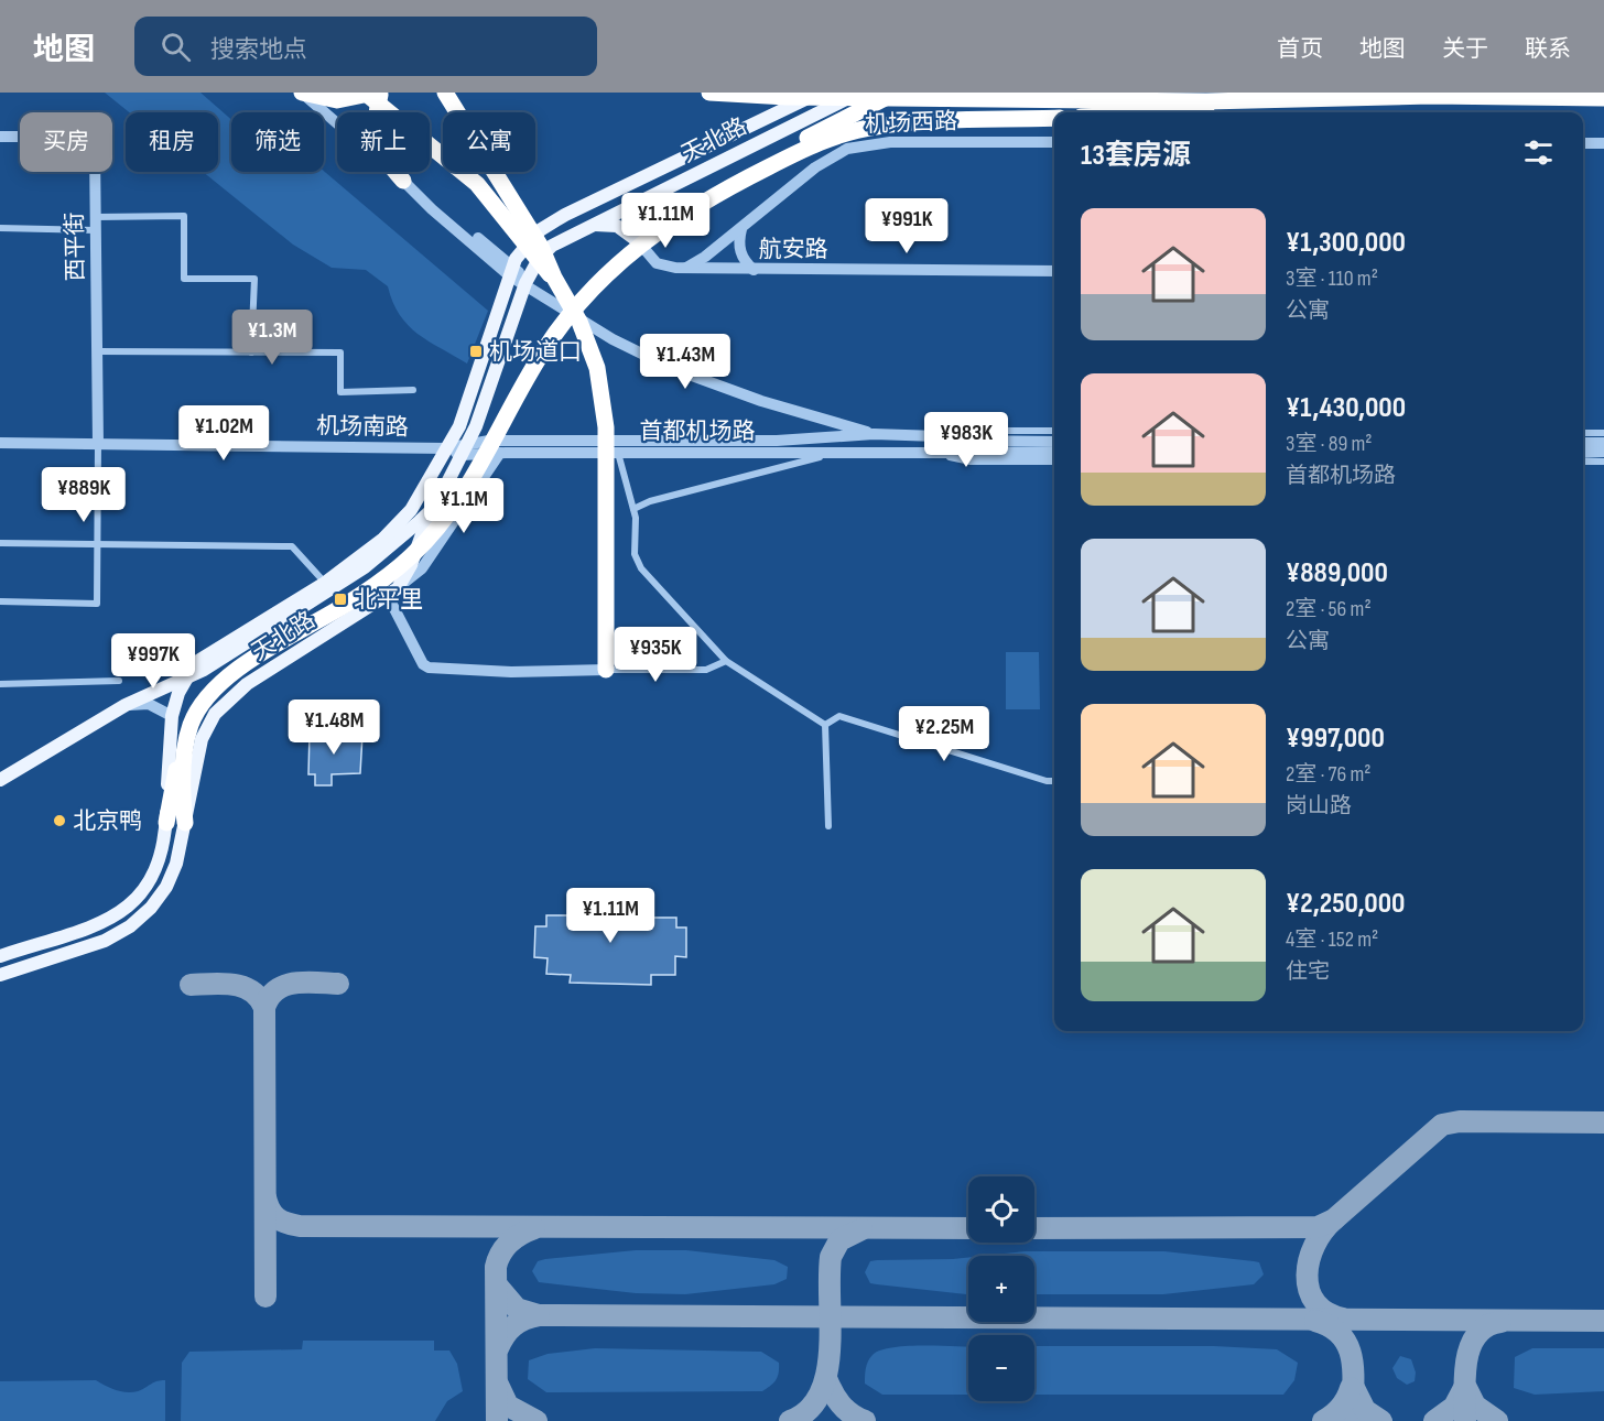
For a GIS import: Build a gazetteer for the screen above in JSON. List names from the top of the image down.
{
  "streets": {
    "main road": ["天北路"],
    "street": [
      "机场西路",
      "西平街",
      "航安路",
      "机场南路",
      "首都机场路"
    ]
  },
  "crossings": [
    ["机场西路", "航安路"],
    ["天北路", "机场南路"],
    ["天北路", "首都机场路"],
    ["西平街", "机场南路"]
  ],
  "places": {
    "transit": ["机场道口", "北平里"],
    "other": ["北京鸭"]
  },
  "page": {
    "header": "地图",
    "search": "搜索地点",
    "nav": [
      "首页",
      "地图",
      "关于",
      "联系"
    ],
    "chip": [
      "买房",
      "租房",
      "筛选",
      "新上",
      "公寓"
    ],
    "heading": "13套房源",
    "list": [
      {
        "name": "¥1,300,000",
        "note": "3室 · 110 m² · 公寓"
      },
      {
        "name": "¥1,430,000",
        "note": "3室 · 89 m² · 首都机场路"
      },
      {
        "name": "¥889,000",
        "note": "2室 · 56 m² · 公寓"
      },
      {
        "name": "¥997,000",
        "note": "2室 · 76 m² · 岗山路"
      },
      {
        "name": "¥2,250,000",
        "note": "4室 · 152 m² · 住宅"
      }
    ],
    "price": [
      "¥1.11M",
      "¥991K",
      "¥1.3M",
      "¥1.43M",
      "¥1.02M",
      "¥983K",
      "¥889K",
      "¥1.1M",
      "¥935K",
      "¥997K",
      "¥1.48M",
      "¥2.25M",
      "¥1.11M"
    ],
    "map_buttons": ["+", "−"]
  }
}
